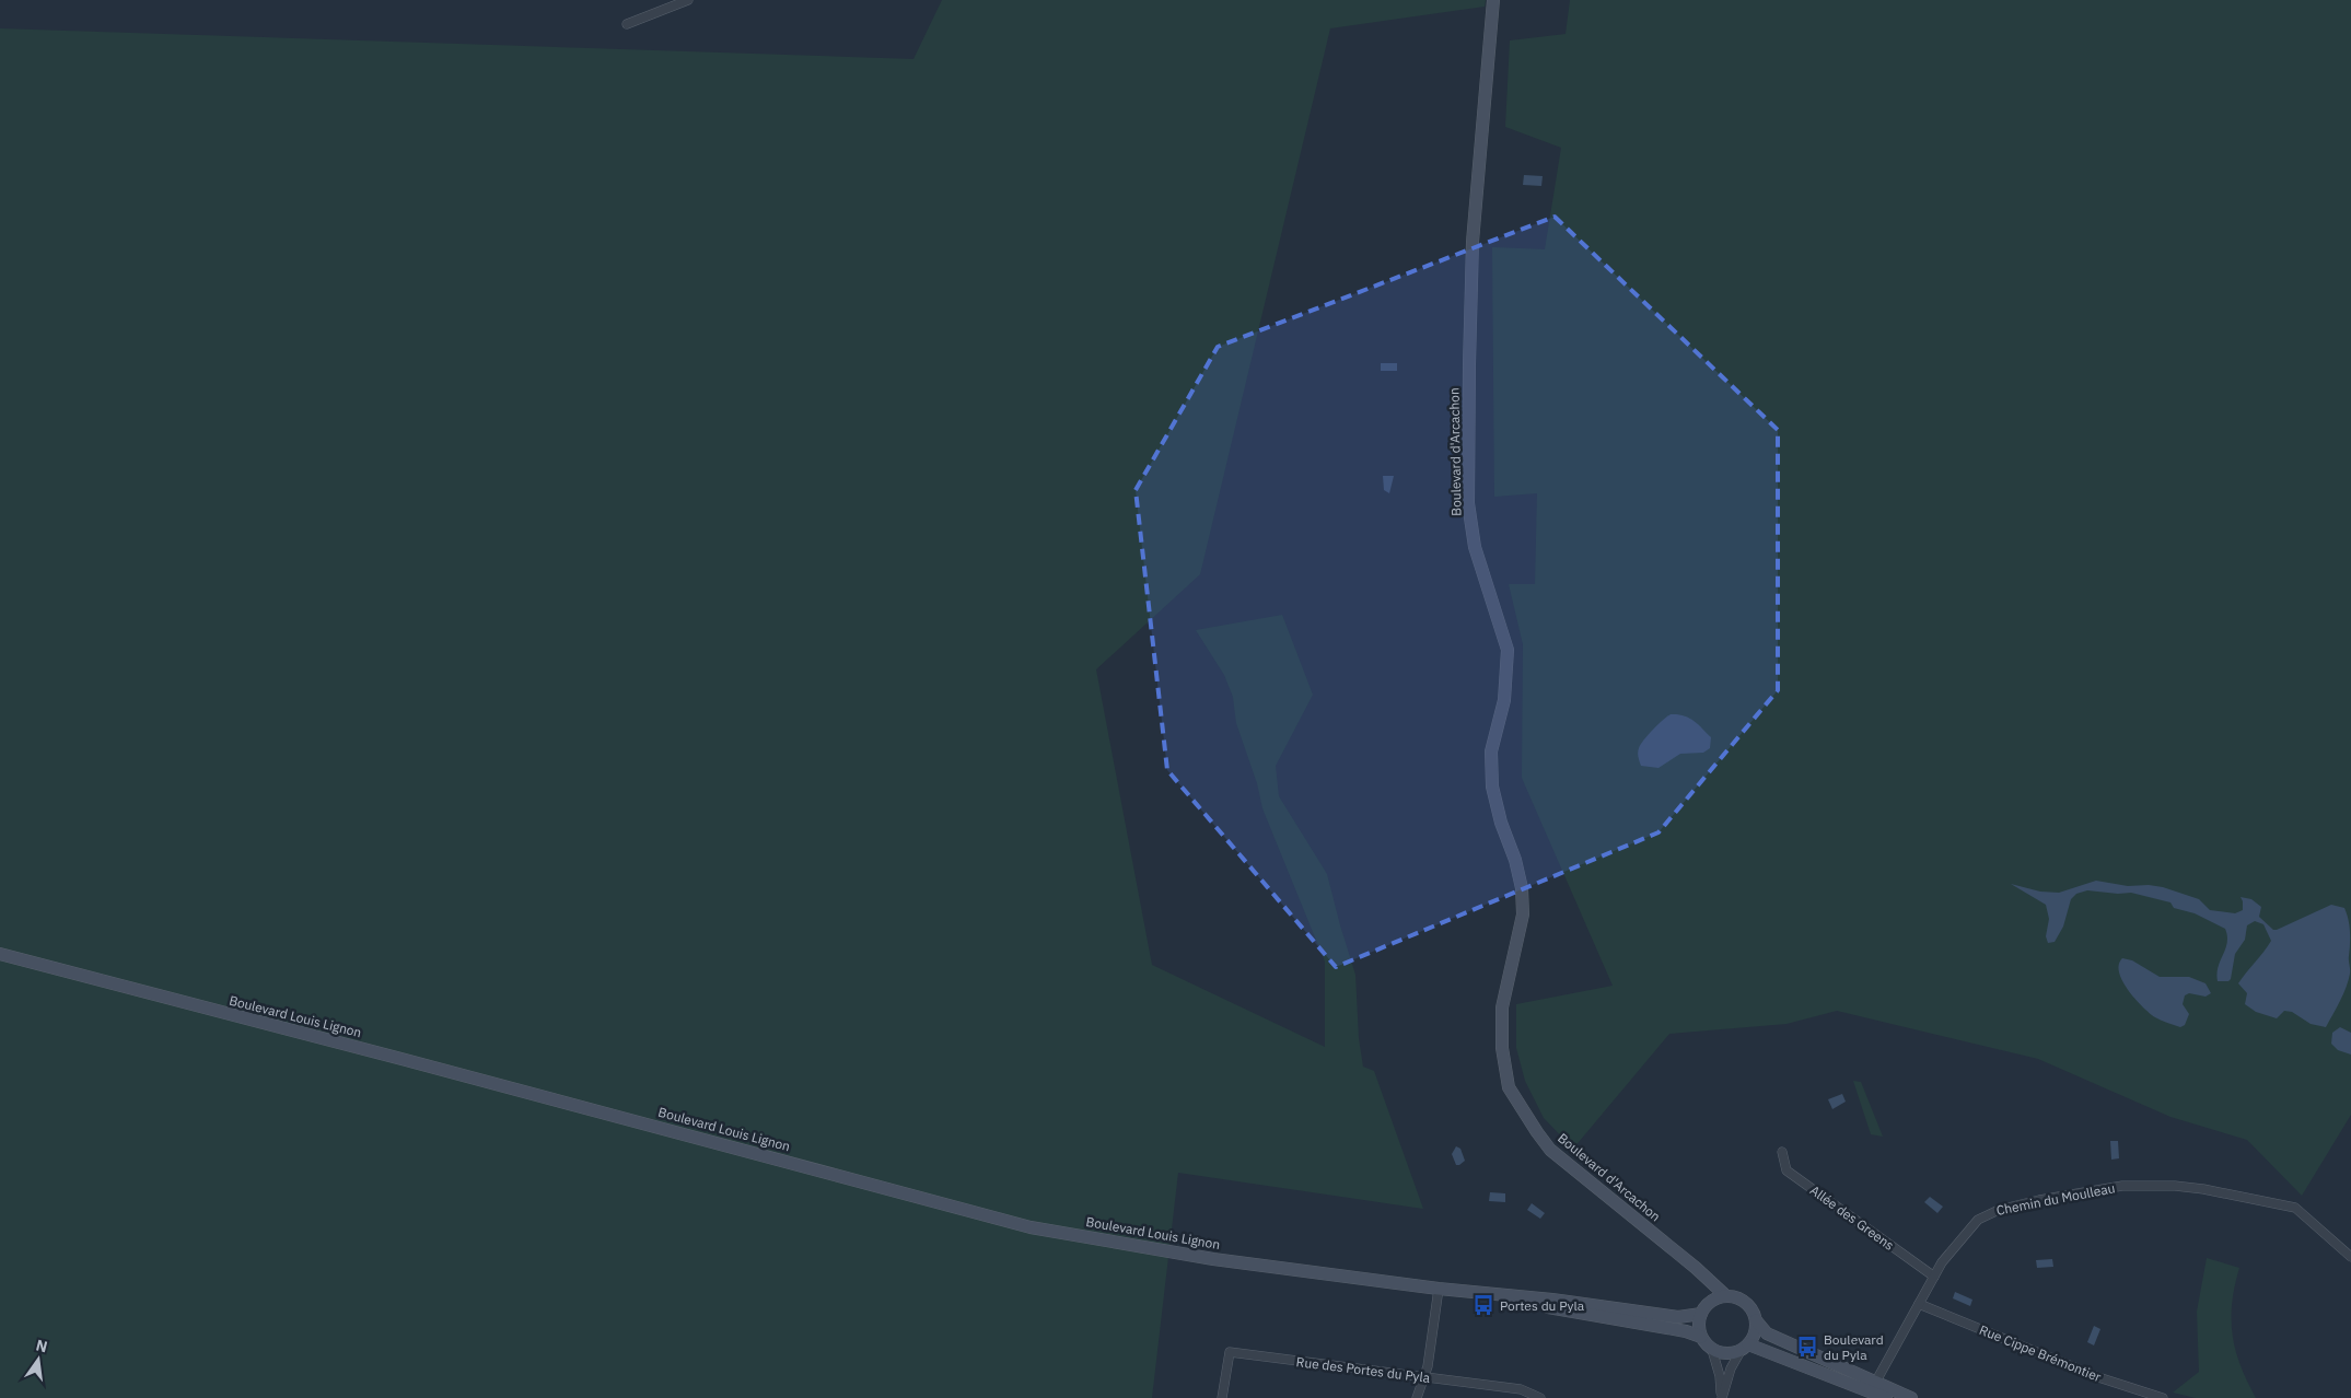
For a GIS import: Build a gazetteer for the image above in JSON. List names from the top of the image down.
{
  "streets": {
    "main road": ["Boulevard d'Arcachon", "Boulevard Louis Lignon"],
    "street": [
      "Chemin du Moulleau",
      "Allée des Greens",
      "Rue Cippe Brémontier",
      "Rue des Portes du Pyla"
    ]
  },
  "crossings": [
    ["Chemin du Moulleau", "Allée des Greens"],
    ["Chemin du Moulleau", "Rue Cippe Brémontier"]
  ],
  "places": {
    "bus stop": ["Portes du Pyla", "Boulevard du Pyla"]
  },
  "north": "top"
}
